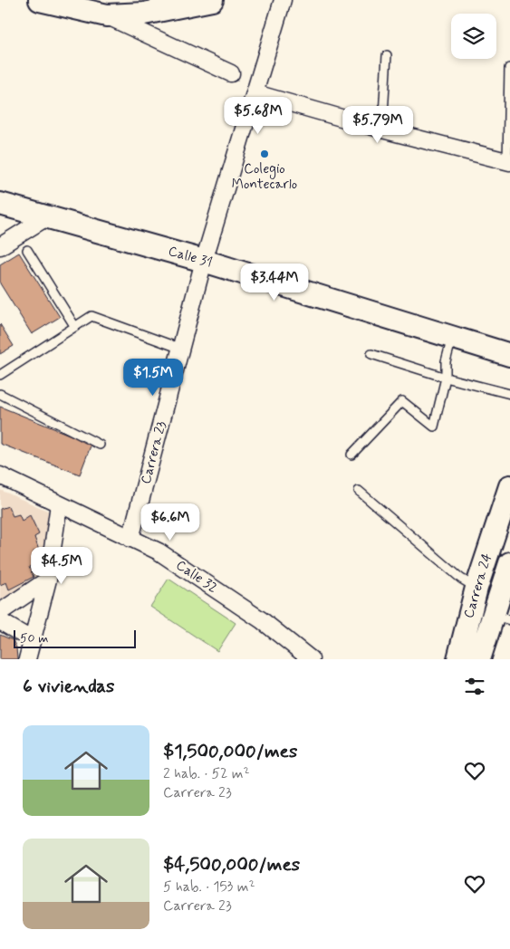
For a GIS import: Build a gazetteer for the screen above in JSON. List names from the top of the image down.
{
  "streets": {
    "street": [
      "Calle 31",
      "Carrera 23",
      "Calle 32",
      "Carrera 24"
    ]
  },
  "crossings": [
    ["Calle 31", "Carrera 23"],
    ["Carrera 23", "Calle 32"]
  ],
  "places": ["Colegio Montecarlo"],
  "scale_bar": "50 m",
  "page": {
    "price": [
      "$5.68M",
      "$5.79M",
      "$3.44M",
      "$1.5M",
      "$6.6M",
      "$4.5M"
    ],
    "scale": "50 m",
    "heading": "6 viviendas",
    "list": [
      {
        "name": "$1,500,000/mes",
        "note": "2 hab. · 52 m² · Carrera 23"
      },
      {
        "name": "$4,500,000/mes",
        "note": "5 hab. · 153 m² · Carrera 23"
      }
    ]
  }
}
